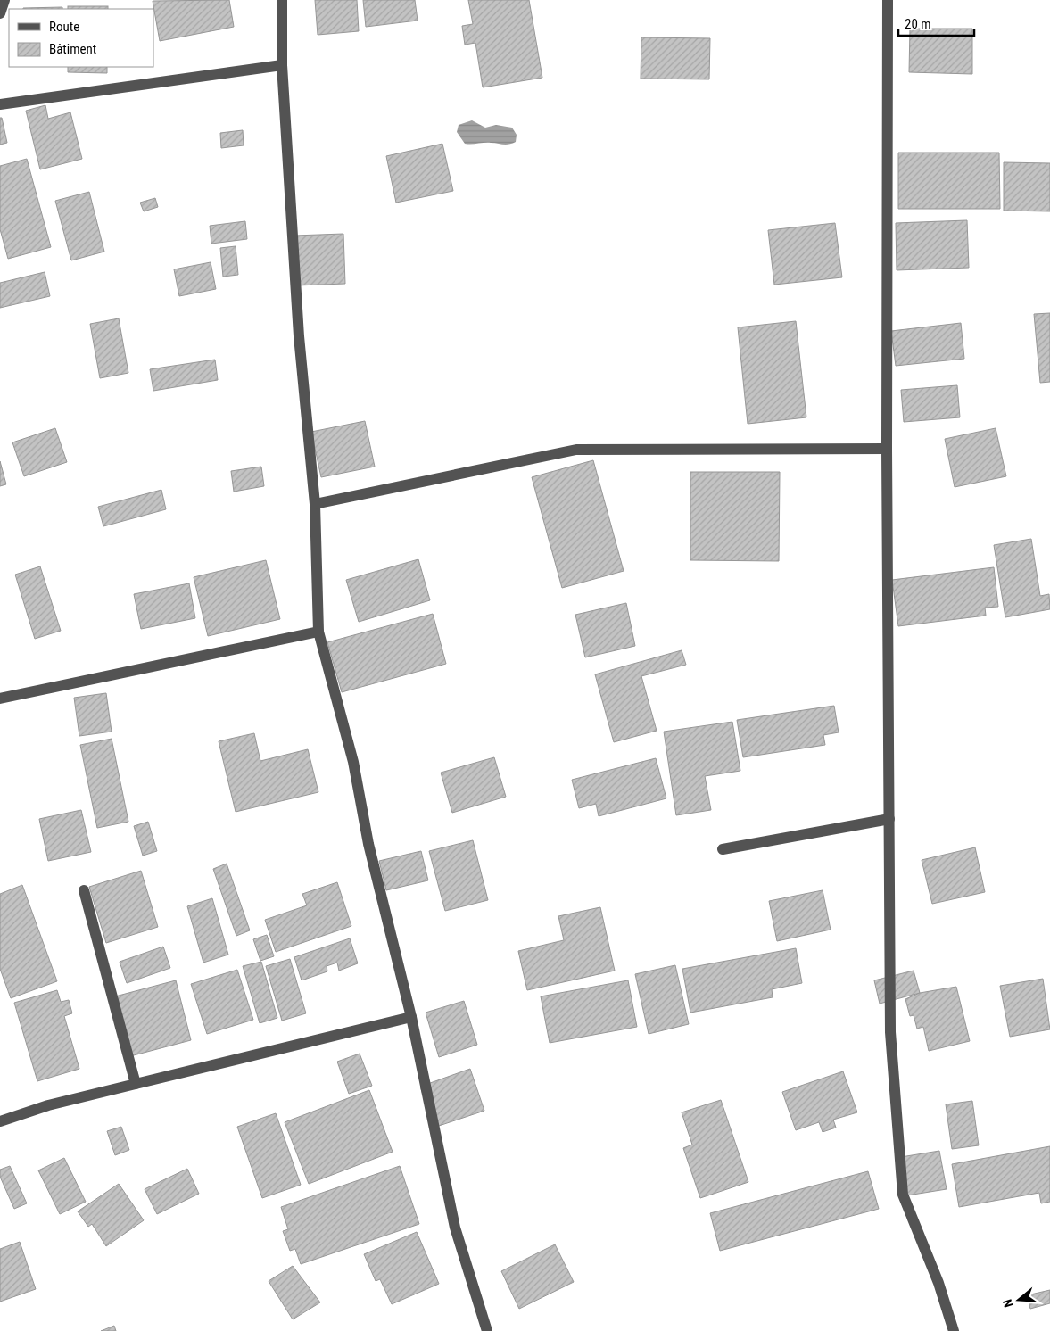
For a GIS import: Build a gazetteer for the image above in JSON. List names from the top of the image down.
{
  "legend": ["Route", "Bâtiment"],
  "scale_bar": "20 m",
  "north": "left"
}
